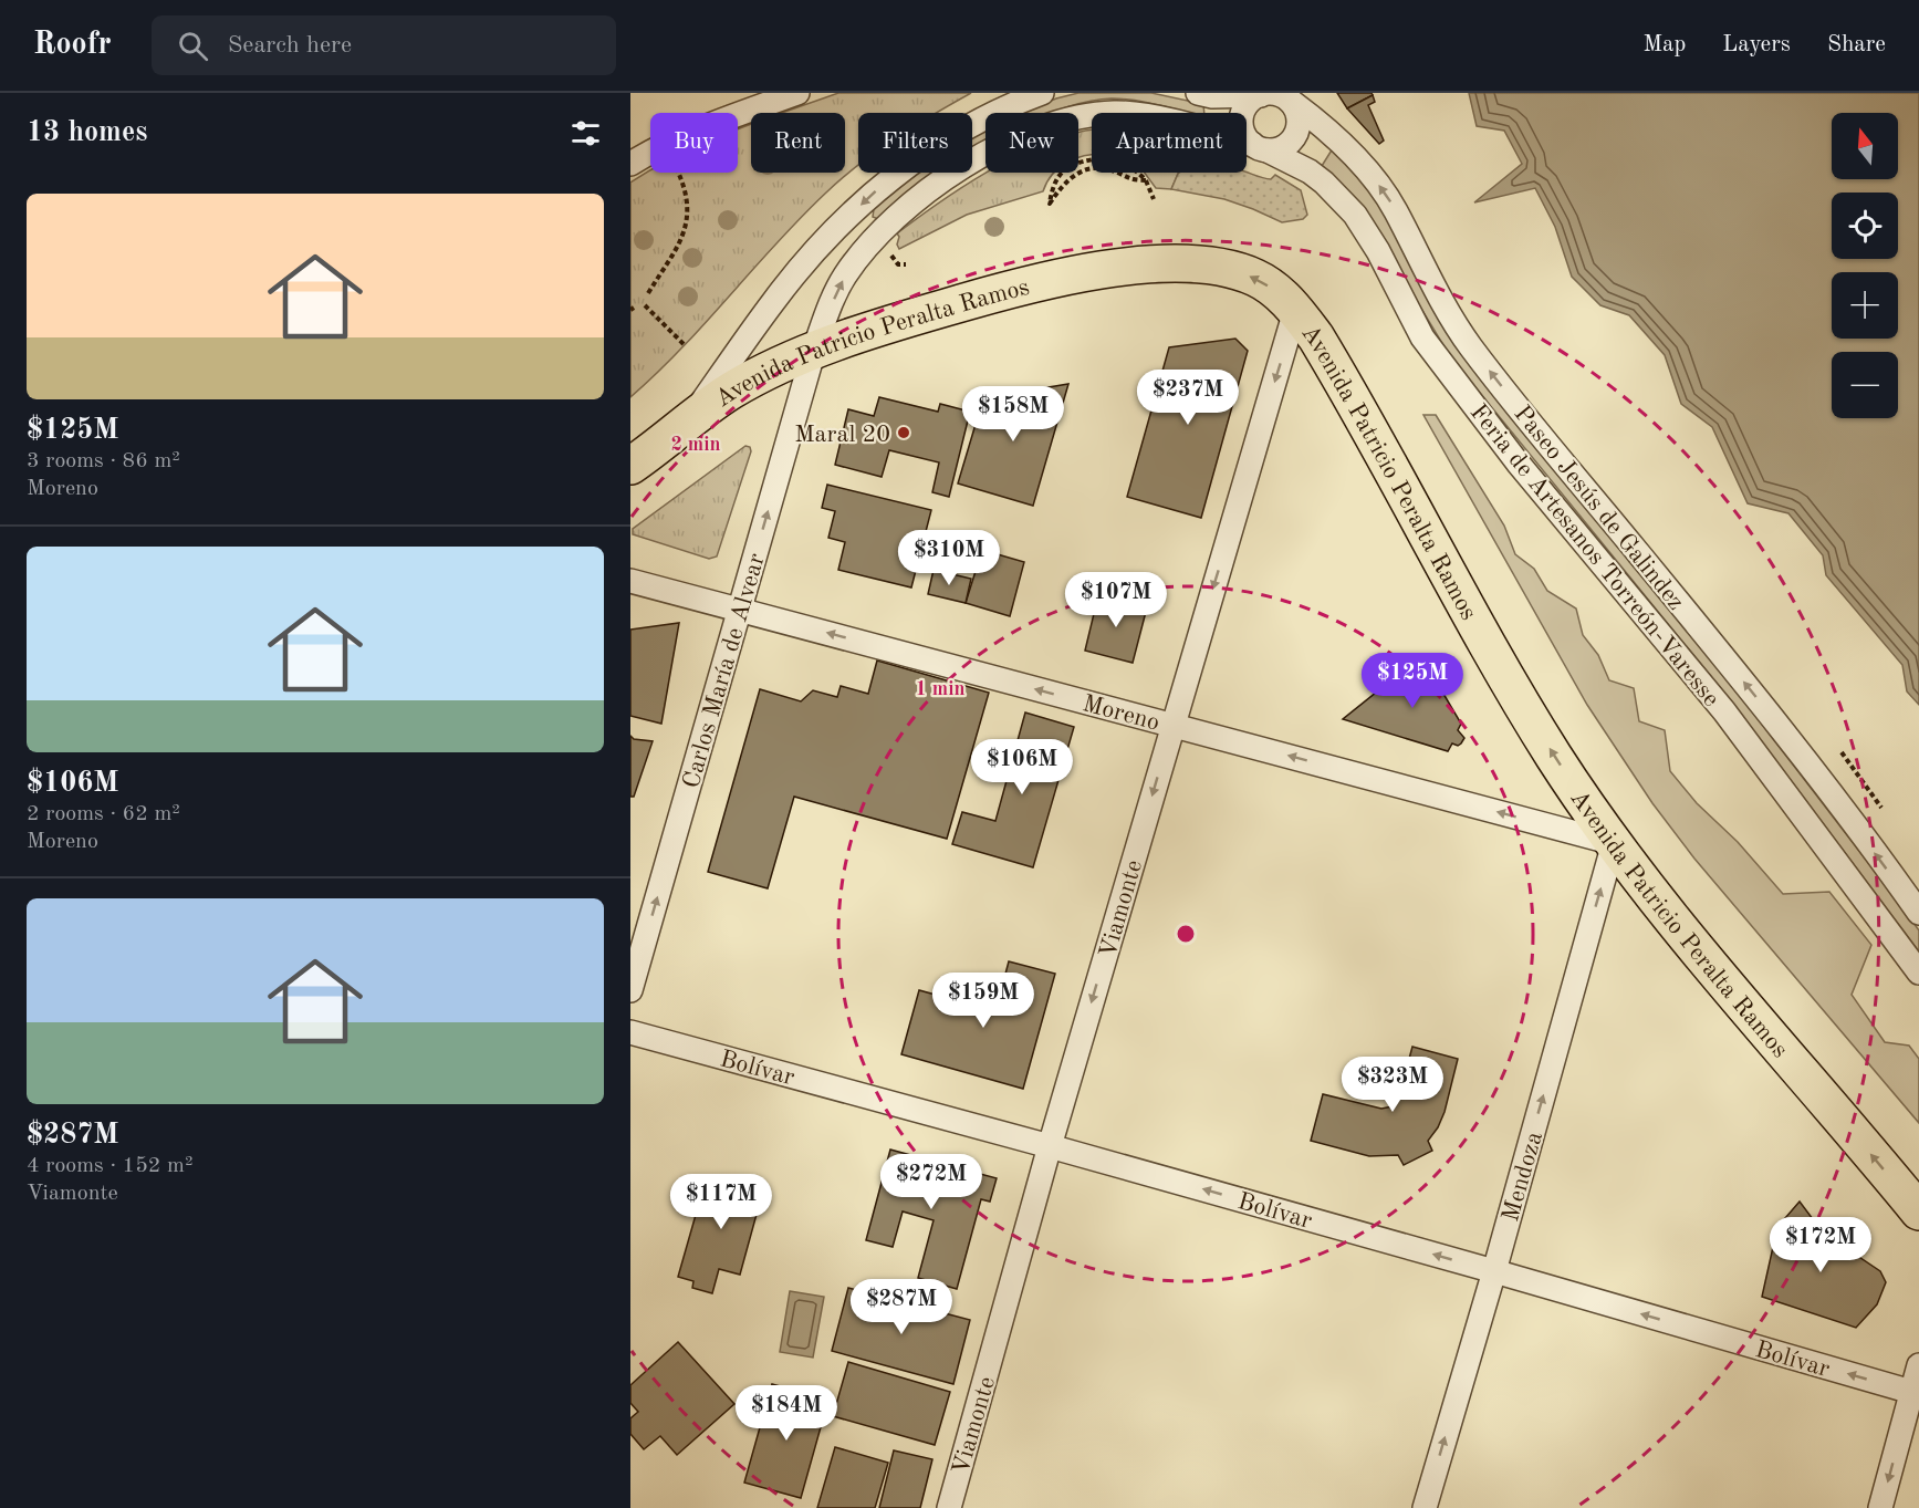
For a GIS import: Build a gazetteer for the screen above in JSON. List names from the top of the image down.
{
  "streets": {
    "main road": ["Avenida Patricio Peralta Ramos"],
    "street": [
      "Paseo Jesús de Galindez",
      "Feria de Artesanos Torreón-Varesse",
      "Carlos María de Alvear",
      "Moreno",
      "Viamonte",
      "Bolívar",
      "Mendoza"
    ]
  },
  "crossings": [
    ["Avenida Patricio Peralta Ramos", "Carlos María de Alvear"],
    ["Avenida Patricio Peralta Ramos", "Moreno"],
    ["Avenida Patricio Peralta Ramos", "Viamonte"],
    ["Avenida Patricio Peralta Ramos", "Mendoza"],
    ["Paseo Jesús de Galindez", "Feria de Artesanos Torreón-Varesse"],
    ["Carlos María de Alvear", "Moreno"],
    ["Moreno", "Viamonte"],
    ["Moreno", "Mendoza"],
    ["Viamonte", "Bolívar"],
    ["Bolívar", "Mendoza"]
  ],
  "one_way": [
    "Avenida Patricio Peralta Ramos",
    "Paseo Jesús de Galindez",
    "Carlos María de Alvear",
    "Moreno",
    "Viamonte",
    "Bolívar",
    "Mendoza"
  ],
  "places": ["Maral 20"],
  "north": "top",
  "page": {
    "header": "Roofr",
    "search": "Search here",
    "nav": ["Map", "Layers", "Share"],
    "heading": "13 homes",
    "map_buttons": ["+", "−"],
    "chip": [
      "Buy",
      "Rent",
      "Filters",
      "New",
      "Apartment"
    ],
    "list": [
      {
        "name": "$125M",
        "note": "3 rooms · 86 m² · Moreno"
      },
      {
        "name": "$106M",
        "note": "2 rooms · 62 m² · Moreno"
      },
      {
        "name": "$287M",
        "note": "4 rooms · 152 m² · Viamonte"
      }
    ],
    "price": [
      "$237M",
      "$158M",
      "$310M",
      "$107M",
      "$125M",
      "$106M",
      "$159M",
      "$323M",
      "$272M",
      "$117M",
      "$172M",
      "$287M",
      "$184M"
    ]
  },
  "rings": ["2 min", "1 min"]
}
